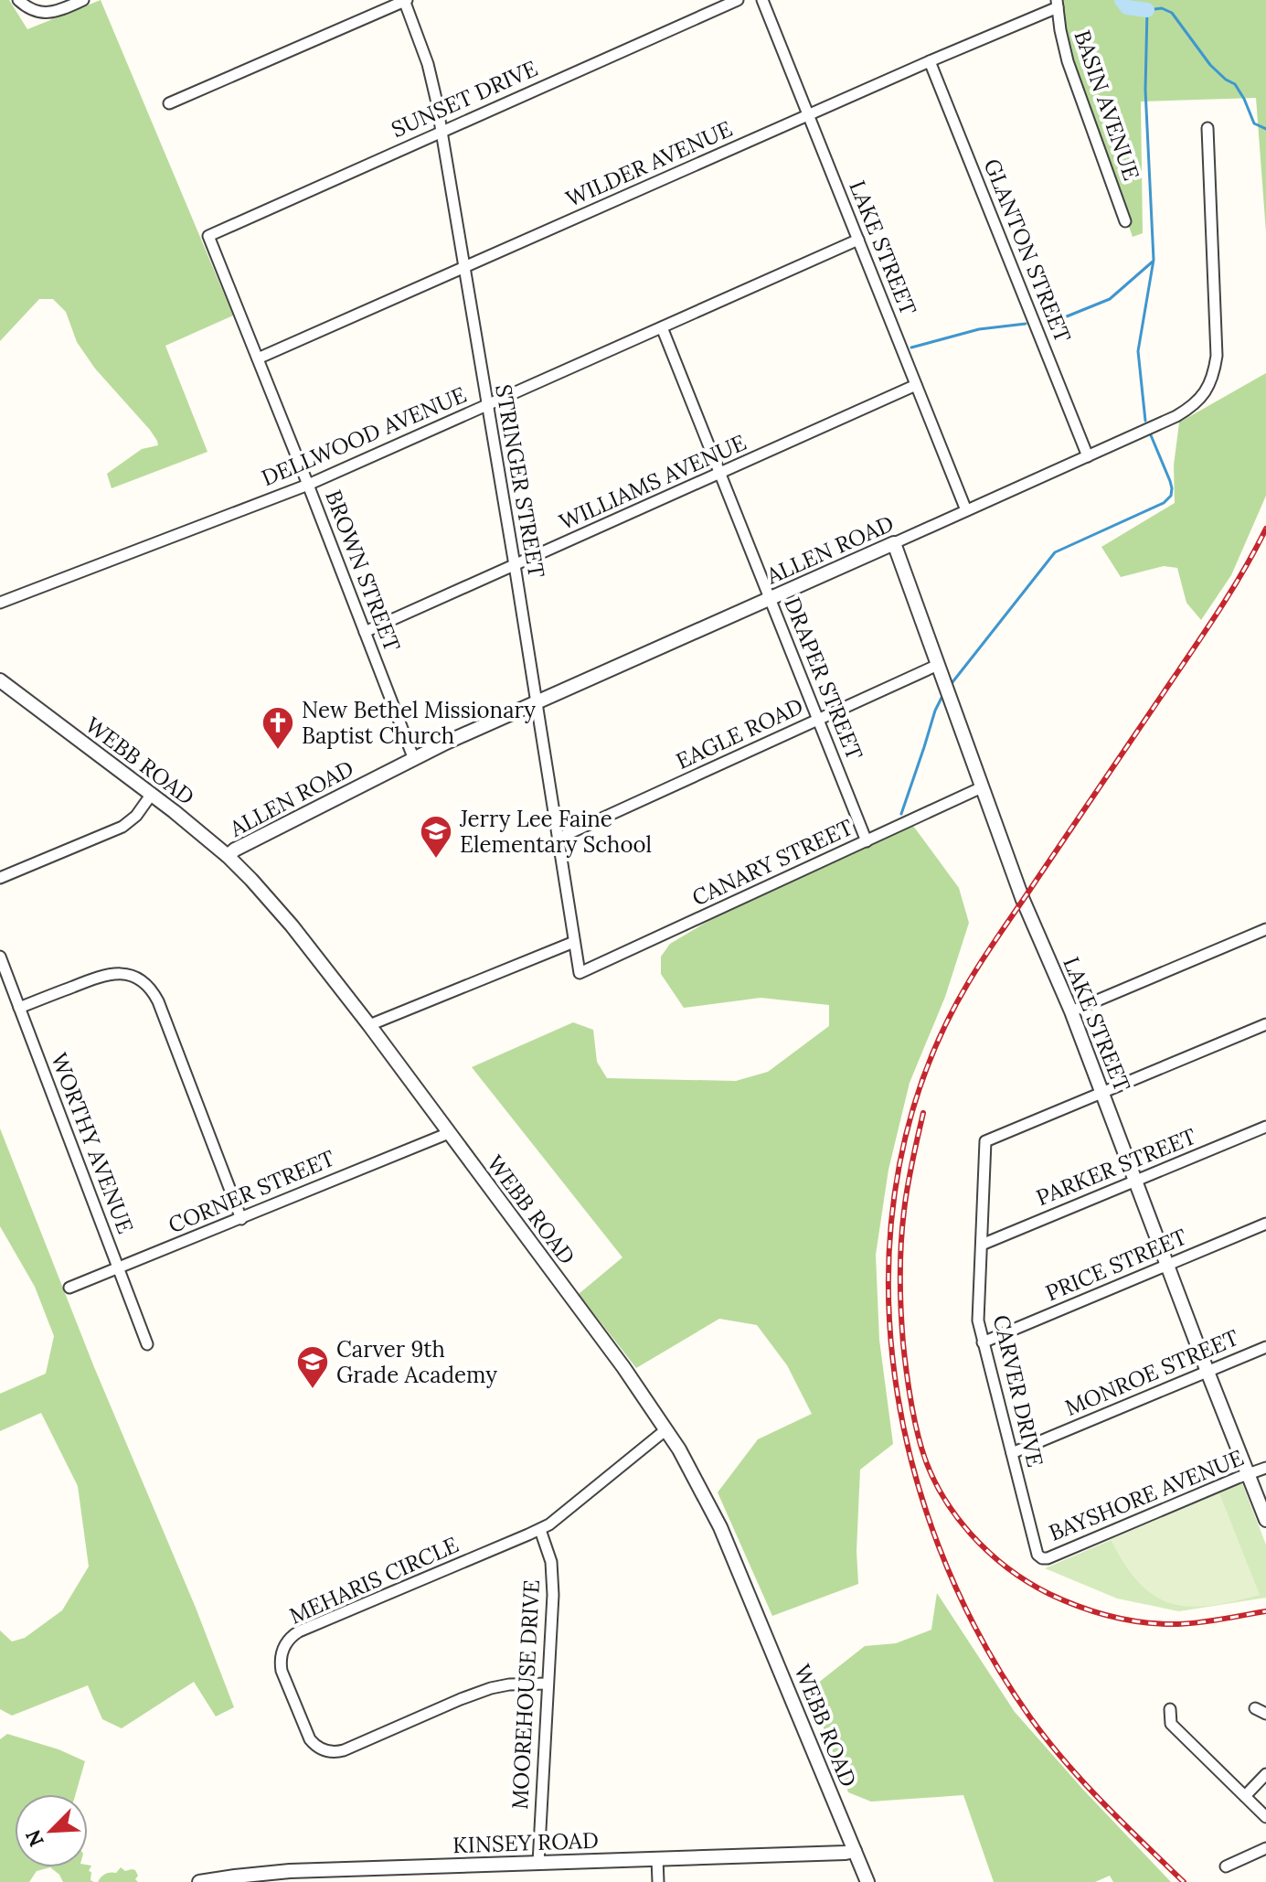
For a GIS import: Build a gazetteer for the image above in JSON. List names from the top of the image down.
{
  "streets": {
    "street": [
      "SUNSET DRIVE",
      "BASIN AVENUE",
      "WILDER AVENUE",
      "LAKE STREET",
      "GLANTON STREET",
      "DELLWOOD AVENUE",
      "STRINGER STREET",
      "WILLIAMS AVENUE",
      "ALLEN ROAD",
      "BROWN STREET",
      "DRAPER STREET",
      "EAGLE ROAD",
      "WEBB ROAD",
      "CANARY STREET",
      "WORTHY AVENUE",
      "PARKER STREET",
      "CORNER STREET",
      "PRICE STREET",
      "MONROE STREET",
      "CARVER DRIVE",
      "BAYSHORE AVENUE",
      "MEHARIS CIRCLE",
      "MOOREHOUSE DRIVE",
      "KINSEY ROAD"
    ]
  },
  "crossings": [
    ["SUNSET DRIVE", "STRINGER STREET"],
    ["SUNSET DRIVE", "BROWN STREET"],
    ["BASIN AVENUE", "WILDER AVENUE"],
    ["WILDER AVENUE", "LAKE STREET"],
    ["WILDER AVENUE", "GLANTON STREET"],
    ["WILDER AVENUE", "STRINGER STREET"],
    ["WILDER AVENUE", "BROWN STREET"],
    ["LAKE STREET", "DELLWOOD AVENUE"],
    ["LAKE STREET", "WILLIAMS AVENUE"],
    ["LAKE STREET", "ALLEN ROAD"],
    ["LAKE STREET", "EAGLE ROAD"],
    ["LAKE STREET", "CANARY STREET"],
    ["LAKE STREET", "PARKER STREET"],
    ["LAKE STREET", "PRICE STREET"],
    ["LAKE STREET", "MONROE STREET"],
    ["LAKE STREET", "CARVER DRIVE"],
    ["LAKE STREET", "BAYSHORE AVENUE"],
    ["GLANTON STREET", "ALLEN ROAD"],
    ["DELLWOOD AVENUE", "STRINGER STREET"],
    ["DELLWOOD AVENUE", "BROWN STREET"],
    ["DELLWOOD AVENUE", "DRAPER STREET"],
    ["STRINGER STREET", "WILLIAMS AVENUE"],
    ["STRINGER STREET", "ALLEN ROAD"],
    ["STRINGER STREET", "EAGLE ROAD"],
    ["STRINGER STREET", "CANARY STREET"],
    ["WILLIAMS AVENUE", "BROWN STREET"],
    ["WILLIAMS AVENUE", "DRAPER STREET"],
    ["ALLEN ROAD", "BROWN STREET"],
    ["ALLEN ROAD", "DRAPER STREET"],
    ["ALLEN ROAD", "WEBB ROAD"],
    ["DRAPER STREET", "EAGLE ROAD"],
    ["DRAPER STREET", "CANARY STREET"],
    ["WEBB ROAD", "CORNER STREET"],
    ["WEBB ROAD", "MEHARIS CIRCLE"],
    ["WEBB ROAD", "KINSEY ROAD"],
    ["WORTHY AVENUE", "CORNER STREET"],
    ["PARKER STREET", "CARVER DRIVE"],
    ["PRICE STREET", "CARVER DRIVE"],
    ["MONROE STREET", "CARVER DRIVE"],
    ["CARVER DRIVE", "BAYSHORE AVENUE"],
    ["MEHARIS CIRCLE", "MOOREHOUSE DRIVE"],
    ["MOOREHOUSE DRIVE", "KINSEY ROAD"]
  ],
  "places": {
    "church": ["New Bethel Missionary Baptist Church"],
    "school or university": ["Jerry Lee Faine Elementary School", "Carver 9th Grade Academy"]
  },
  "north": "bottom left"
}
